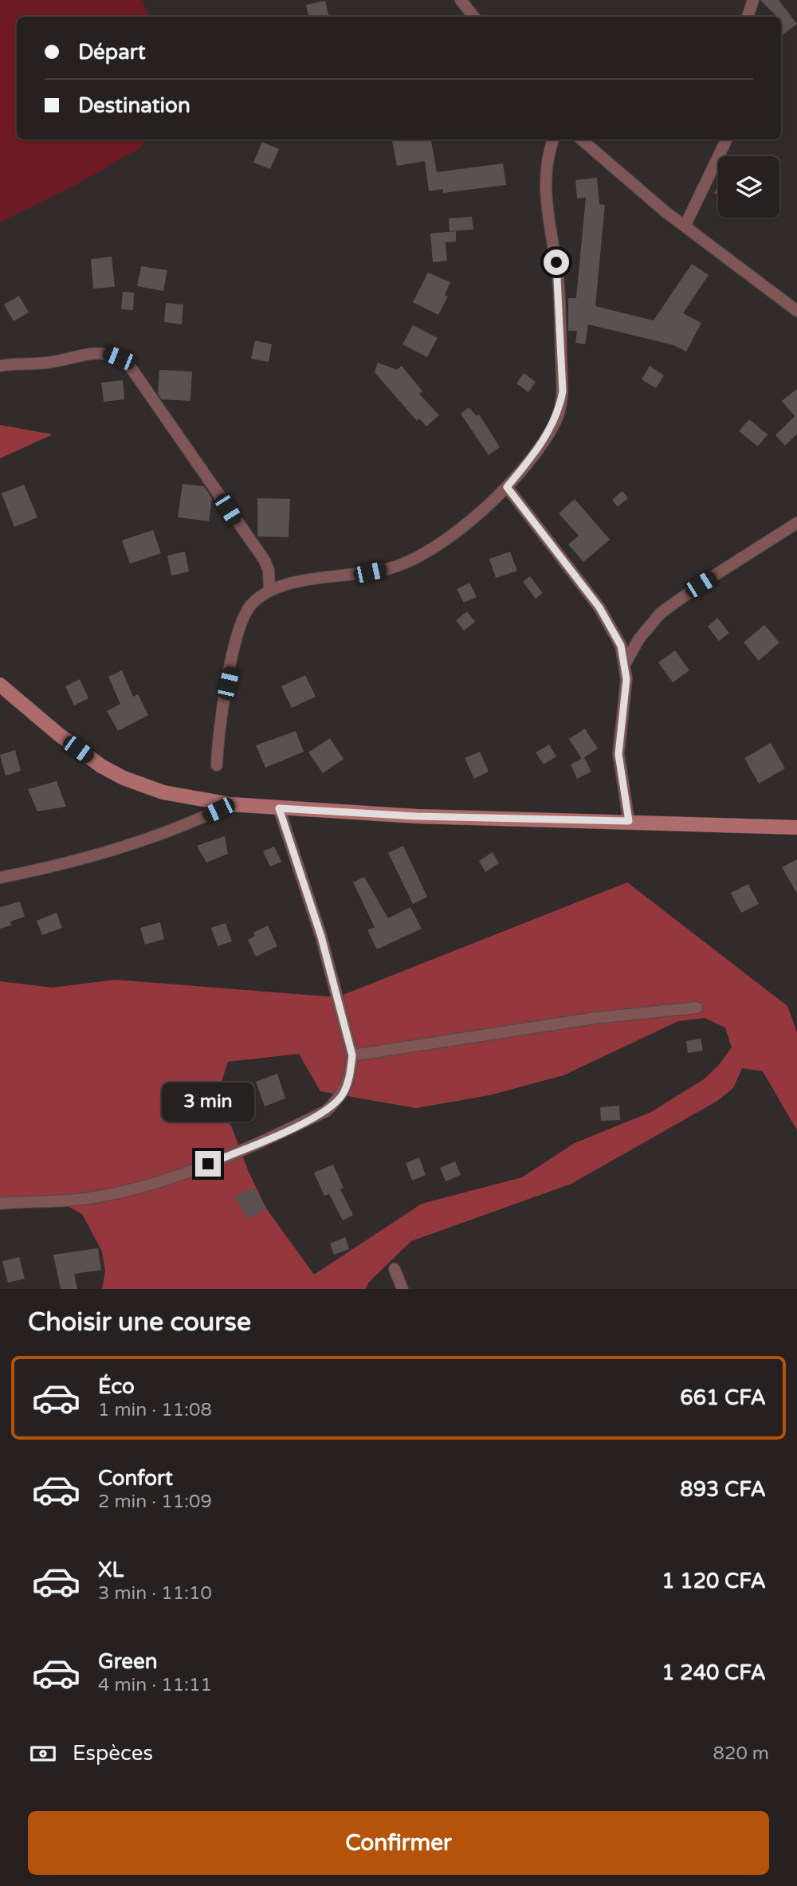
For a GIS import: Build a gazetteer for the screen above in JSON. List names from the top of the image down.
{
  "page": {
    "banner": ["Départ", "Destination"],
    "bubble": "3 min",
    "heading": "Choisir une course",
    "list": [
      {
        "name": "Éco",
        "note": "1 min · 11:08",
        "value": "661 CFA"
      },
      {
        "name": "Confort",
        "note": "2 min · 11:09",
        "value": "893 CFA"
      },
      {
        "name": "XL",
        "note": "3 min · 11:10",
        "value": "1 120 CFA"
      },
      {
        "name": "Green",
        "note": "4 min · 11:11",
        "value": "1 240 CFA"
      }
    ],
    "pay": ["Espèces", "820 m"],
    "buttons": "Confirmer"
  }
}
